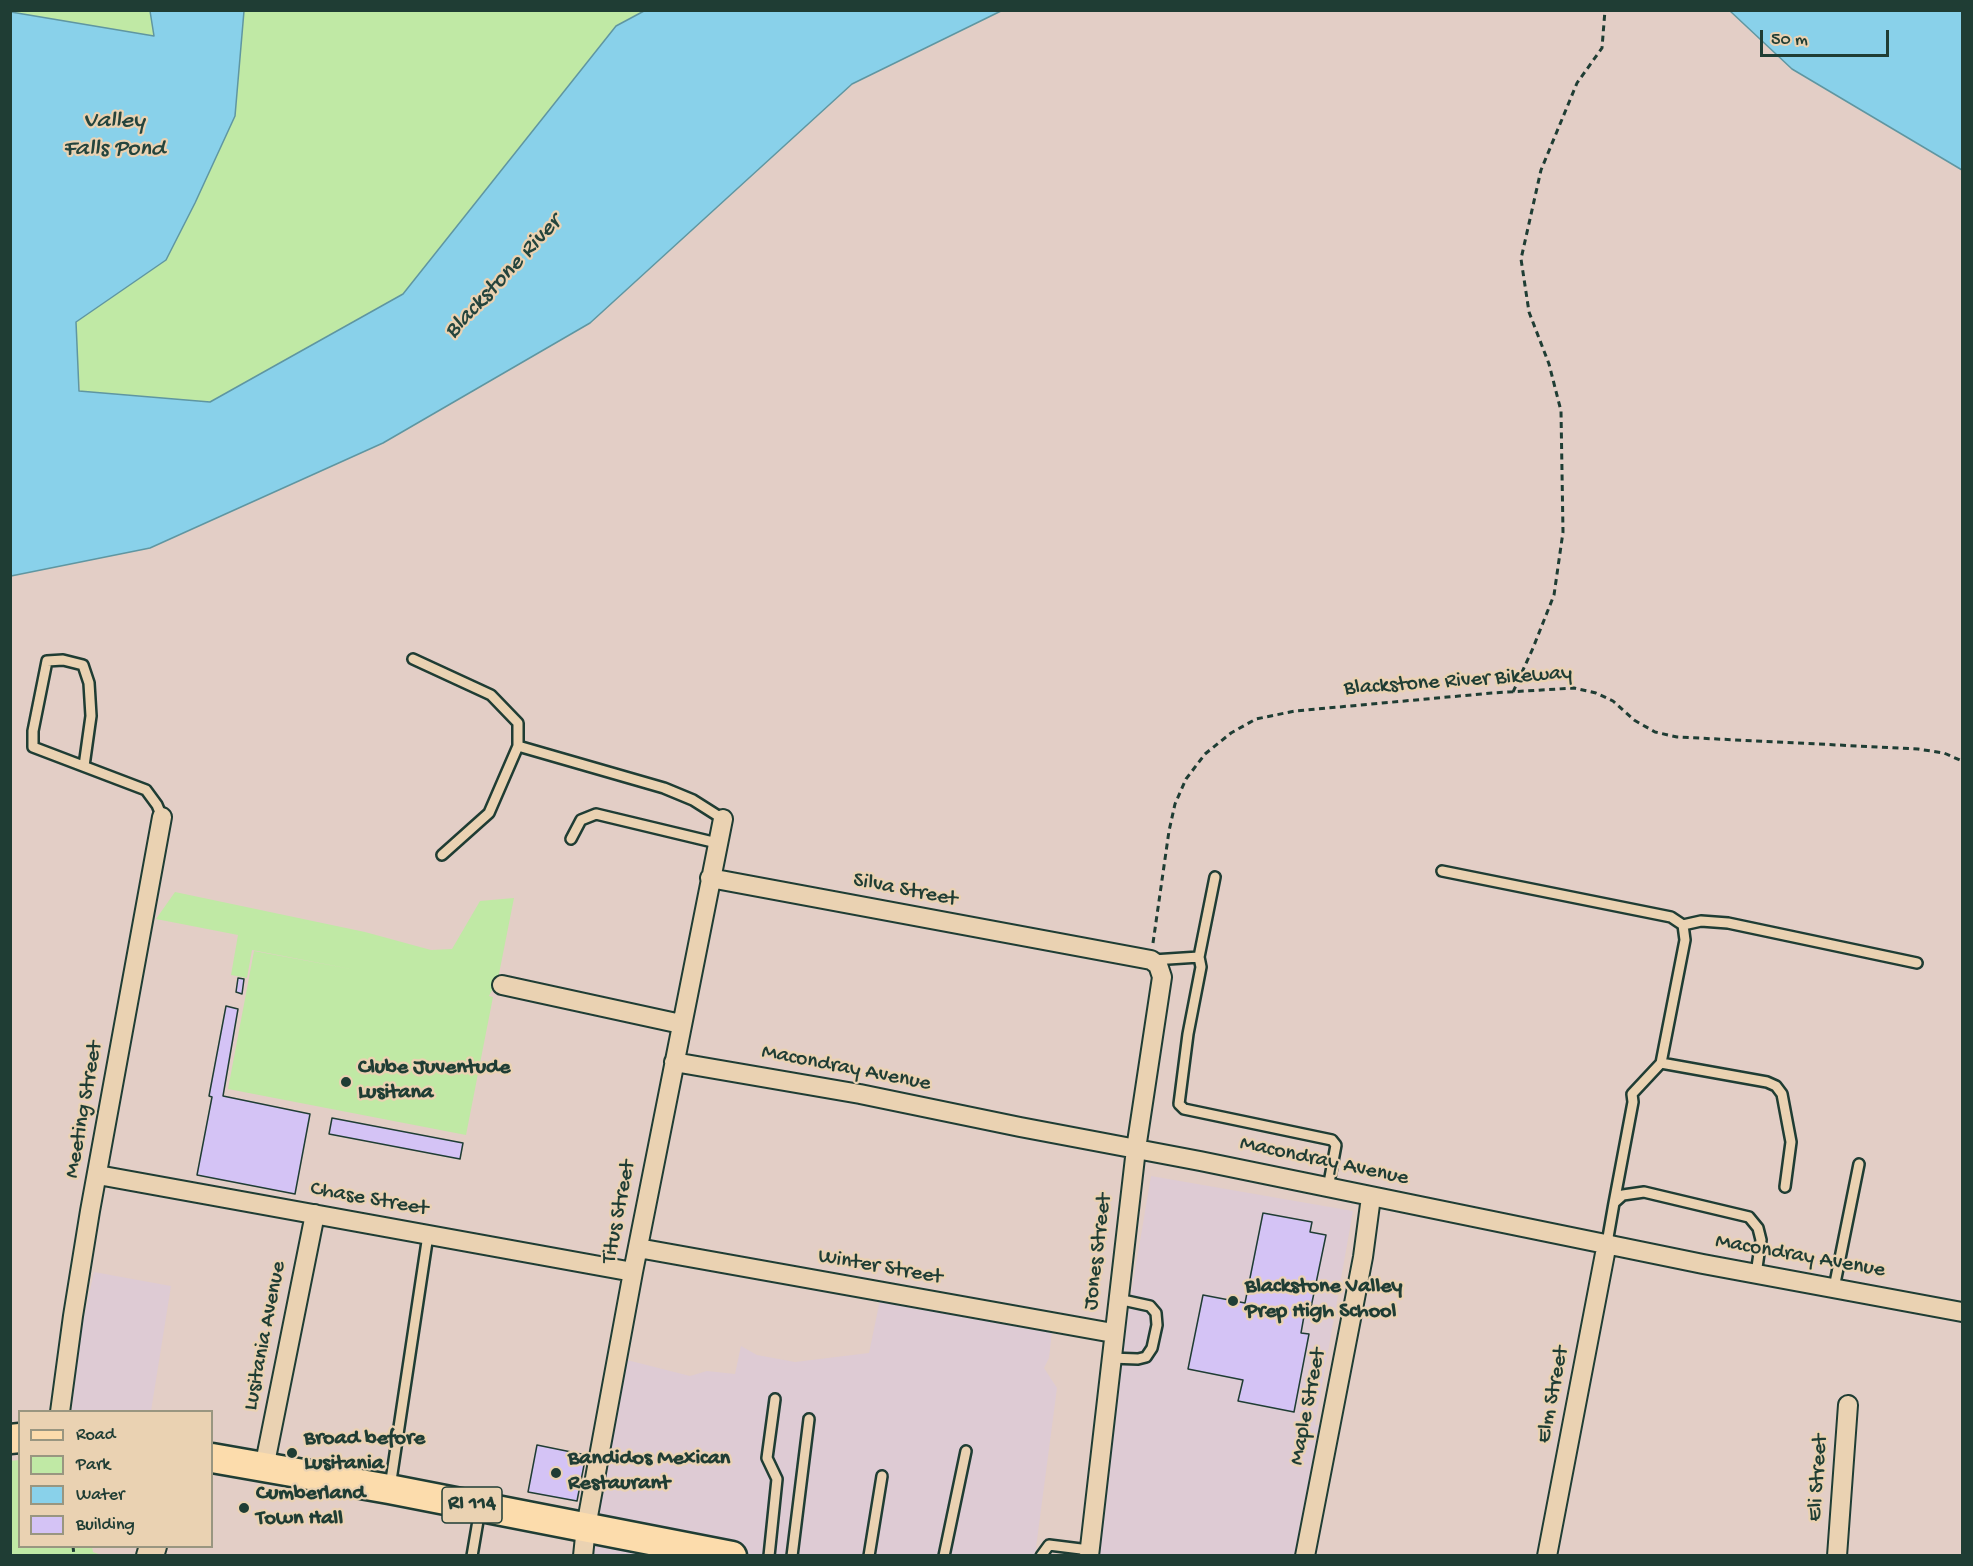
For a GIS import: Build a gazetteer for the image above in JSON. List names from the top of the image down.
{
  "streets": {
    "main road": ["RI 114"],
    "street": [
      "Silva Street",
      "Macondray Avenue",
      "Meeting Street",
      "Chase Street",
      "Titus Street",
      "Jones Street",
      "Winter Street",
      "Lusitania Avenue",
      "Elm Street",
      "Maple Street",
      "Eli Street"
    ],
    "path": ["Blackstone River Bikeway"]
  },
  "crossings": [
    ["Blackstone River Bikeway", "Silva Street"],
    ["Blackstone River Bikeway", "Jones Street"],
    ["Silva Street", "Titus Street"],
    ["Silva Street", "Jones Street"],
    ["Macondray Avenue", "Titus Street"],
    ["Macondray Avenue", "Jones Street"],
    ["Macondray Avenue", "Elm Street"],
    ["Macondray Avenue", "Maple Street"],
    ["Meeting Street", "Chase Street"],
    ["Chase Street", "Titus Street"],
    ["Chase Street", "Lusitania Avenue"],
    ["Titus Street", "Winter Street"],
    ["Titus Street", "RI 114"],
    ["Jones Street", "Winter Street"],
    ["Lusitania Avenue", "RI 114"]
  ],
  "water": ["Valley Falls Pond", "Blackstone River"],
  "places": [
    "Clube Juventude Lusitana",
    "Blackstone Valley Prep High School",
    "Broad before Lusitania",
    "Bandidos Mexican Restaurant",
    "Cumberland Town Hall"
  ],
  "legend": [
    "Road",
    "Park",
    "Water",
    "Building"
  ],
  "scale_bar": "50 m"
}
